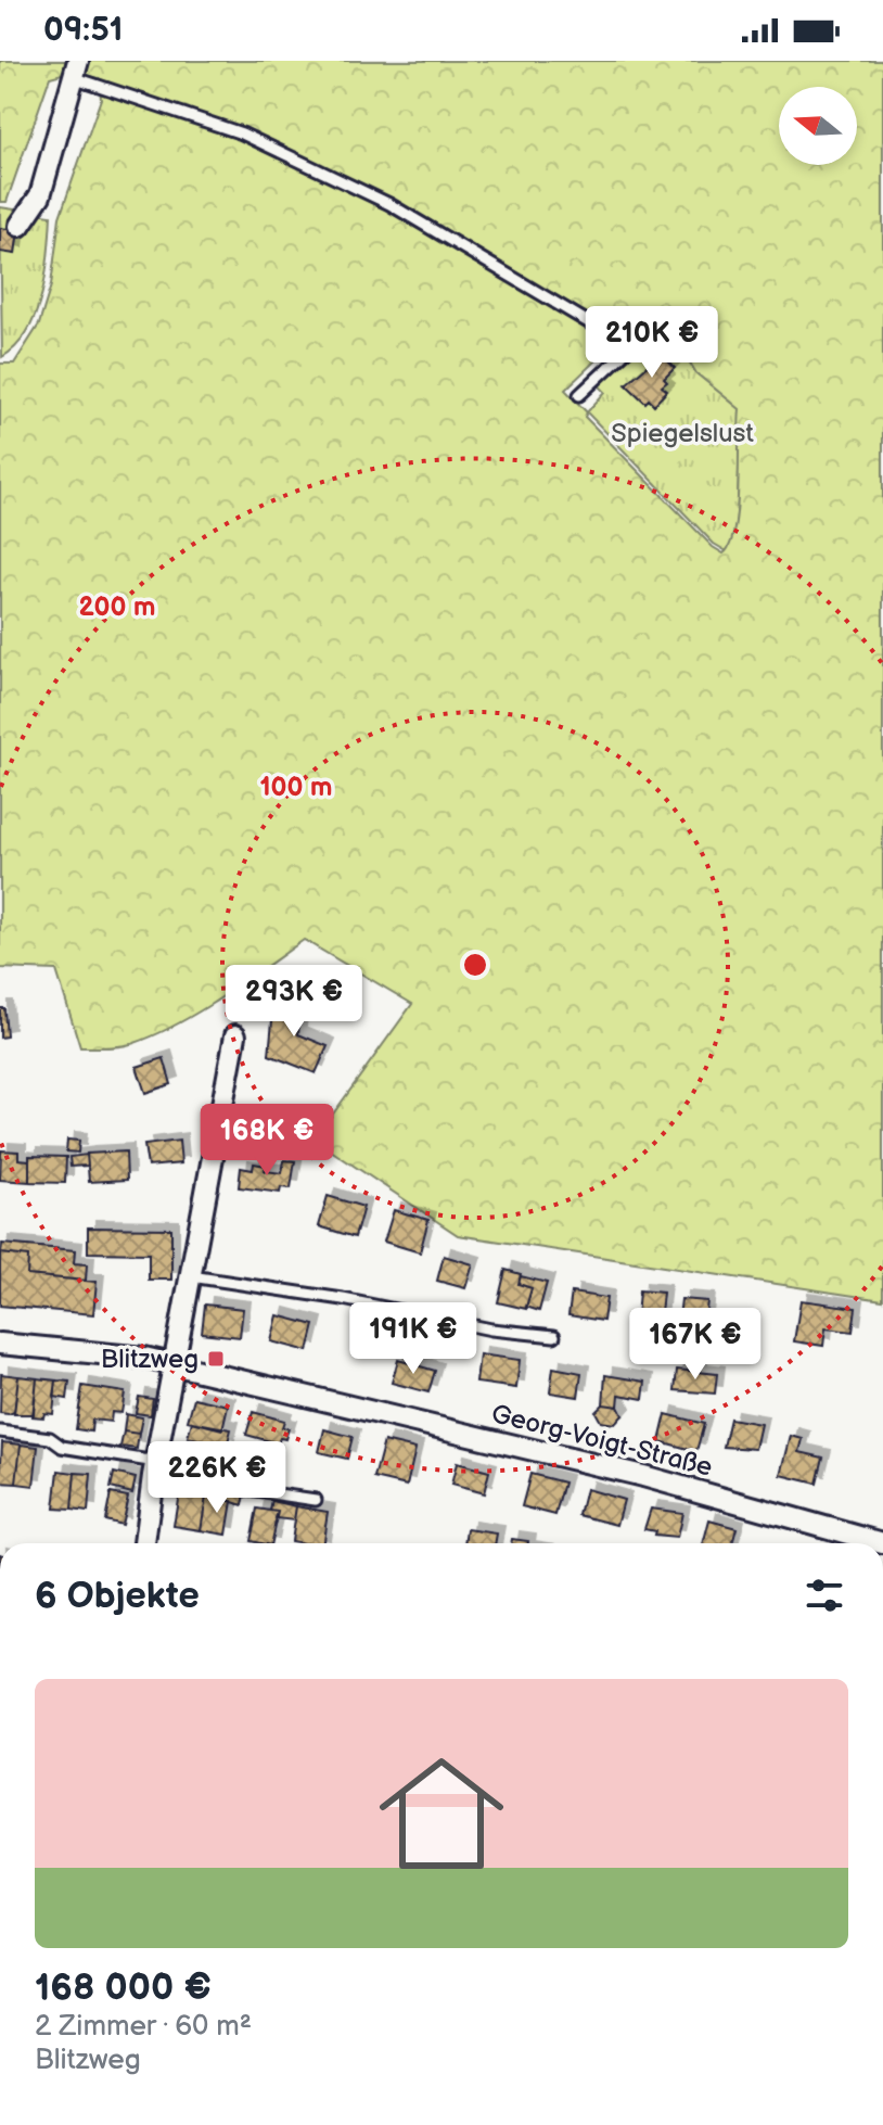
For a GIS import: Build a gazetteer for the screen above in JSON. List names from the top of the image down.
{
  "streets": {
    "street": ["Georg-Voigt-Straße"]
  },
  "parks": ["Spiegelslust"],
  "places": {
    "transit": ["Blitzweg"]
  },
  "north": "left",
  "page": {
    "status": "09:51",
    "price": [
      "210K €",
      "293K €",
      "168K €",
      "191K €",
      "167K €",
      "226K €"
    ],
    "heading": "6 Objekte",
    "list": [
      {
        "name": "168 000 €",
        "note": "2 Zimmer · 60 m² · Blitzweg"
      }
    ]
  },
  "rings": ["200 m", "100 m"]
}
